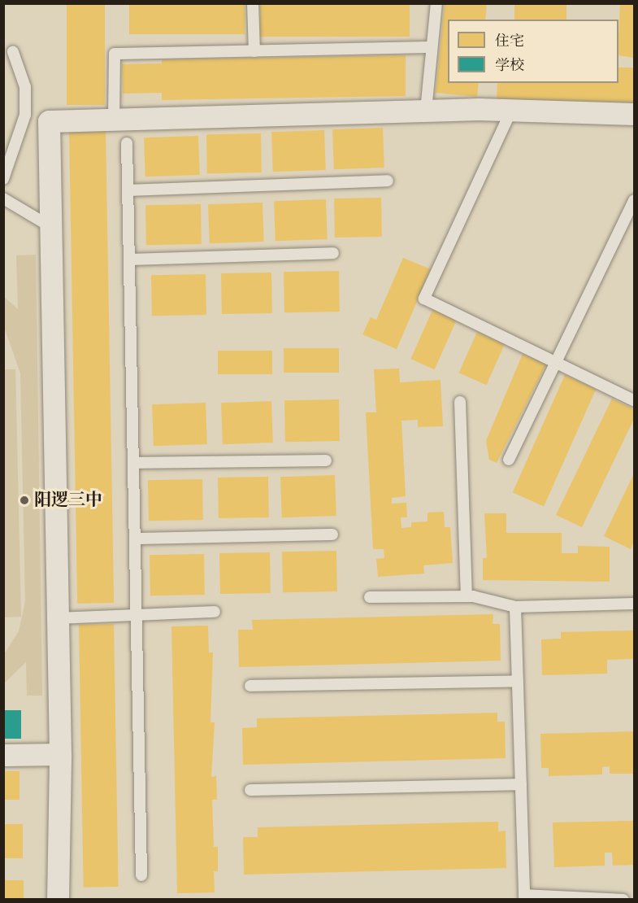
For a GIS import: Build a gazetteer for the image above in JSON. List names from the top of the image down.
{
  "places": ["阳逻三中"],
  "legend": ["住宅", "学校"]
}
